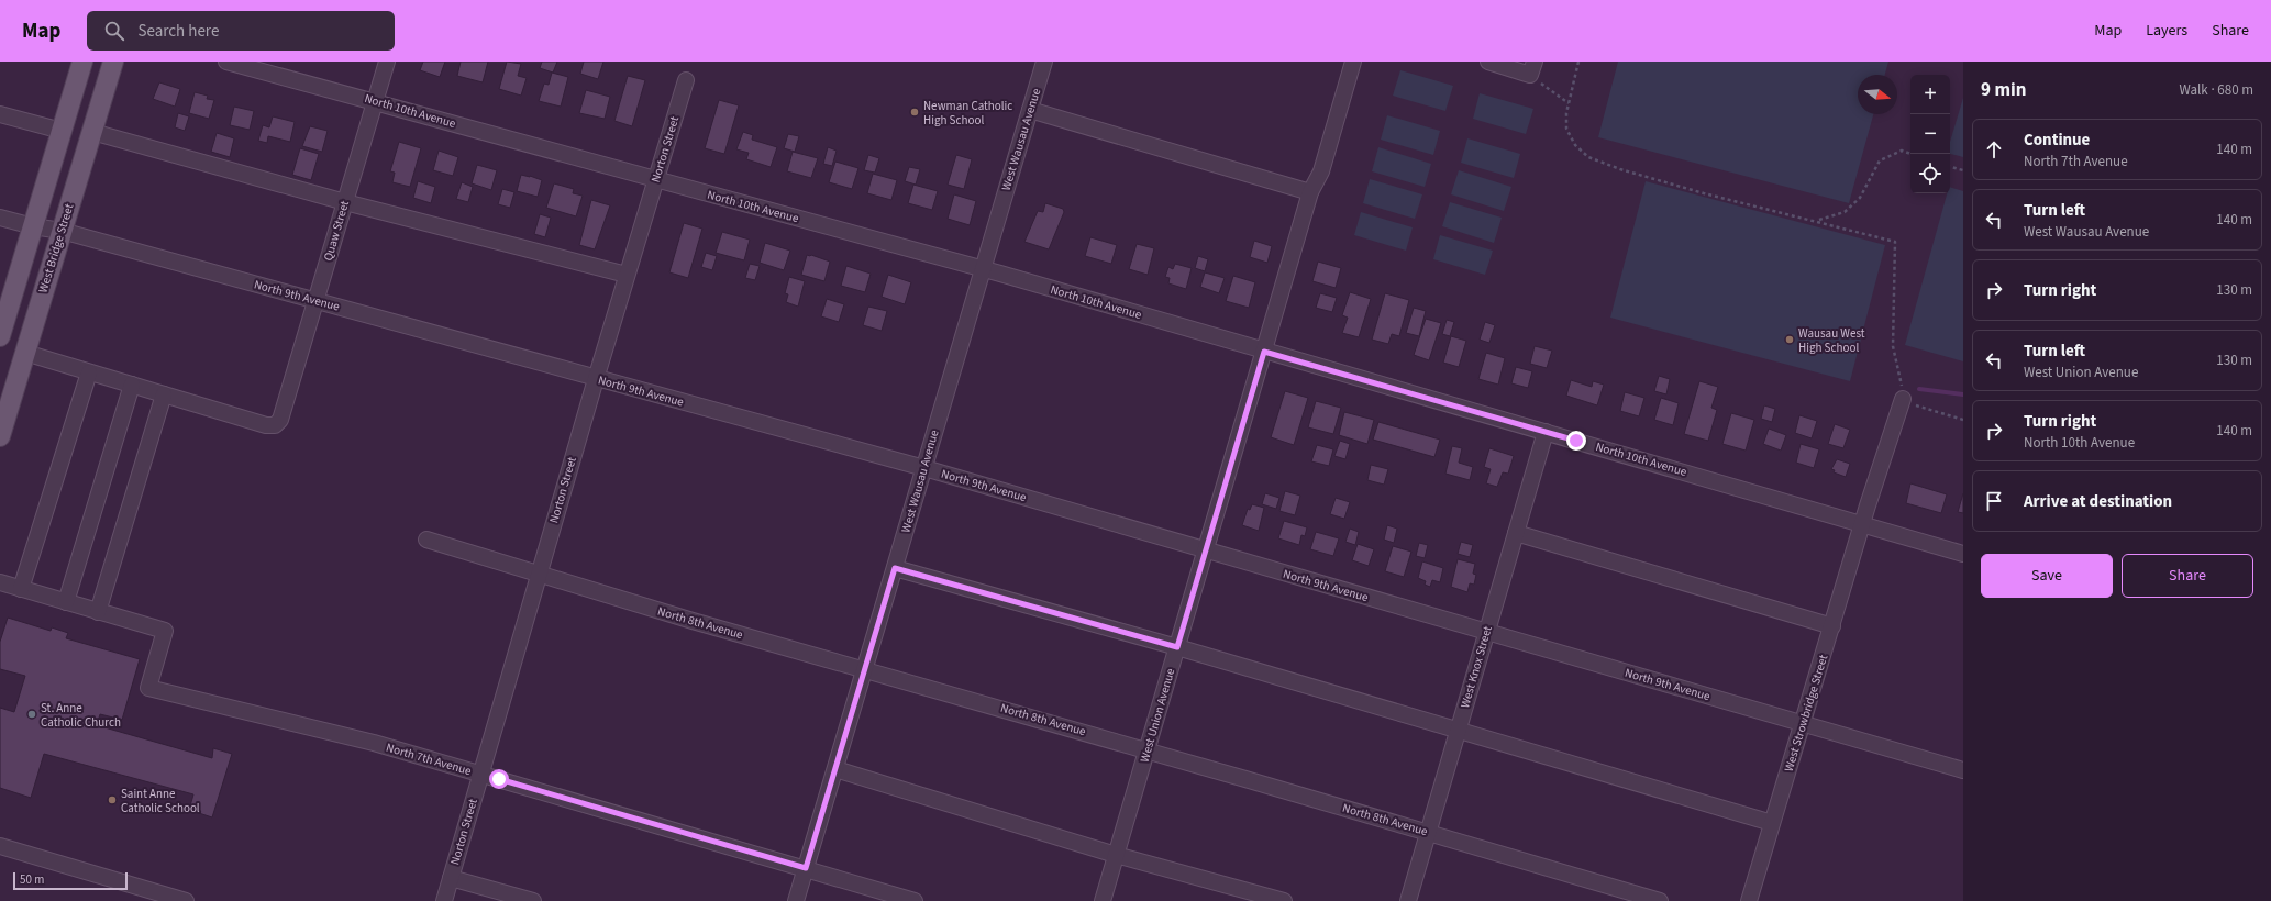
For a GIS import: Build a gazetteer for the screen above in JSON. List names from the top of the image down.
{
  "streets": {
    "main road": ["West Bridge Street"],
    "street": [
      "North 10th Avenue",
      "West Wausau Avenue",
      "Norton Street",
      "Quaw Street",
      "North 9th Avenue",
      "North 8th Avenue",
      "West Knox Street",
      "West Strowbridge Street",
      "West Union Avenue",
      "North 7th Avenue"
    ]
  },
  "crossings": [
    ["North 10th Avenue", "West Wausau Avenue"],
    ["North 10th Avenue", "Norton Street"],
    ["North 10th Avenue", "Quaw Street"],
    ["North 10th Avenue", "West Knox Street"],
    ["North 10th Avenue", "West Strowbridge Street"],
    ["North 10th Avenue", "West Union Avenue"],
    ["West Wausau Avenue", "North 9th Avenue"],
    ["West Wausau Avenue", "North 8th Avenue"],
    ["West Wausau Avenue", "North 7th Avenue"],
    ["Norton Street", "North 9th Avenue"],
    ["Norton Street", "North 8th Avenue"],
    ["Norton Street", "North 7th Avenue"],
    ["Quaw Street", "North 9th Avenue"],
    ["West Bridge Street", "North 9th Avenue"],
    ["North 9th Avenue", "West Knox Street"],
    ["North 9th Avenue", "West Strowbridge Street"],
    ["North 9th Avenue", "West Union Avenue"],
    ["North 8th Avenue", "West Knox Street"],
    ["North 8th Avenue", "West Union Avenue"]
  ],
  "places": [
    "Newman Catholic High School",
    "Wausau West High School",
    "St. Anne Catholic Church",
    "Saint Anne Catholic School"
  ],
  "scale_bar": "50 m",
  "north": "right",
  "page": {
    "header": "Map",
    "search": "Search here",
    "nav": ["Map", "Layers", "Share"],
    "heading": ["9 min", "Walk · 680 m"],
    "map_buttons": ["+", "−"],
    "list": [
      ["Continue", "North 7th Avenue", "140 m"],
      ["Turn left", "West Wausau Avenue", "140 m"],
      ["Turn right", "130 m"],
      ["Turn left", "West Union Avenue", "130 m"],
      ["Turn right", "North 10th Avenue", "140 m"],
      "Arrive at destination"
    ],
    "buttons": ["Save", "Share"],
    "scale": "50 m"
  }
}
